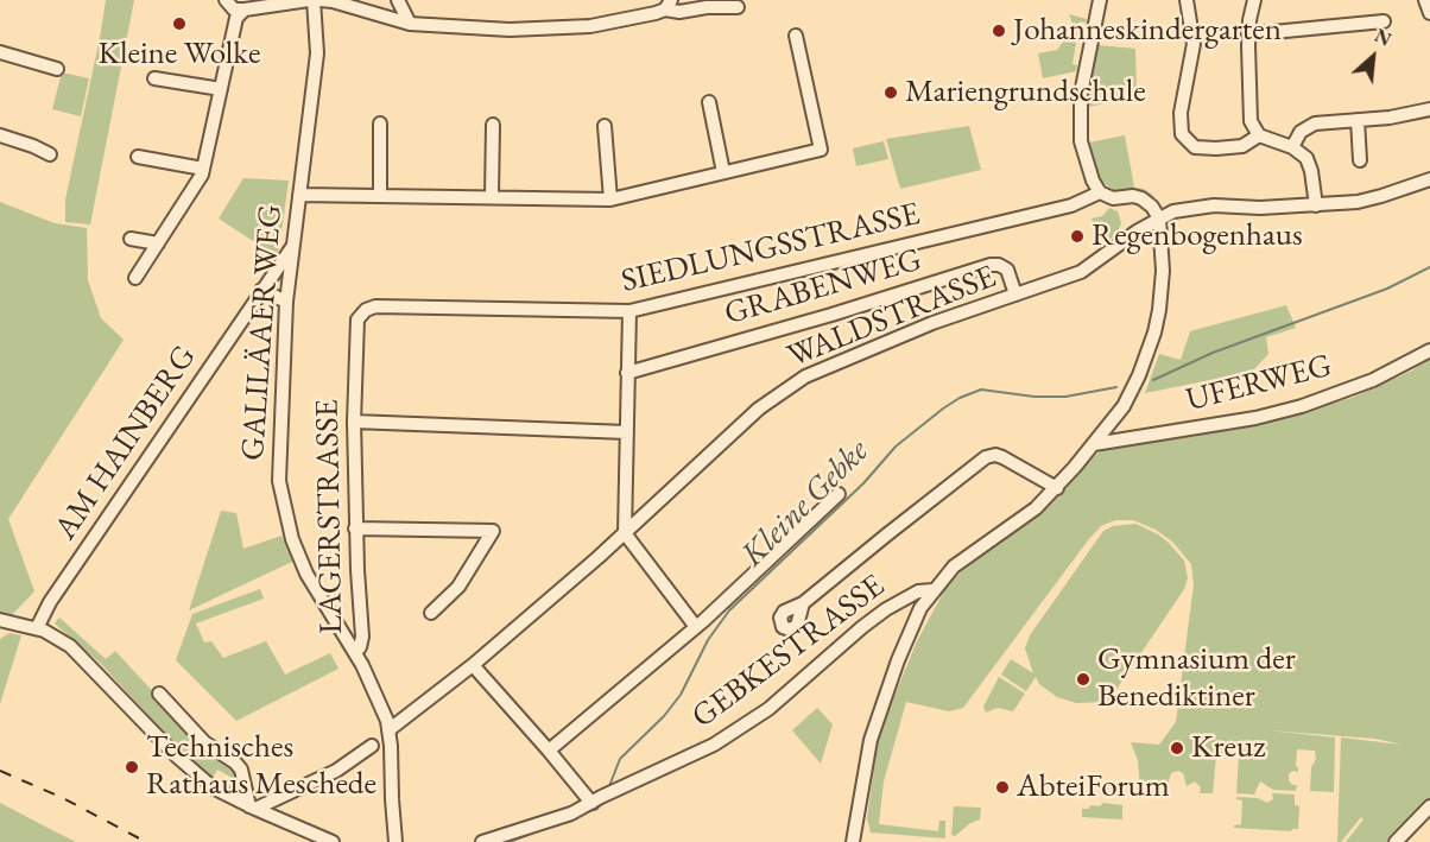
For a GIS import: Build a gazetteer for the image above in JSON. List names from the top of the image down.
{
  "streets": {
    "street": [
      "SIEDLUNGSSTRASSE",
      "GRABENWEG",
      "WALDSTRASSE",
      "GALILÄAER WEG",
      "UFERWEG",
      "AM HAINBERG",
      "LAGERSTRASSE",
      "GEBKESTRASSE"
    ]
  },
  "crossings": [
    ["SIEDLUNGSSTRASSE", "LAGERSTRASSE"],
    ["GRABENWEG", "WALDSTRASSE"],
    ["WALDSTRASSE", "LAGERSTRASSE"],
    ["GALILÄAER WEG", "AM HAINBERG"],
    ["GALILÄAER WEG", "LAGERSTRASSE"]
  ],
  "water": ["Kleine Gebke"],
  "places": [
    "Kleine Wolke",
    "Johanneskindergarten",
    "Mariengrundschule",
    "Regenbogenhaus",
    "Gymnasium der Benediktiner",
    "Kreuz",
    "Technisches Rathaus Meschede",
    "AbteiForum"
  ],
  "north": "top right"
}
